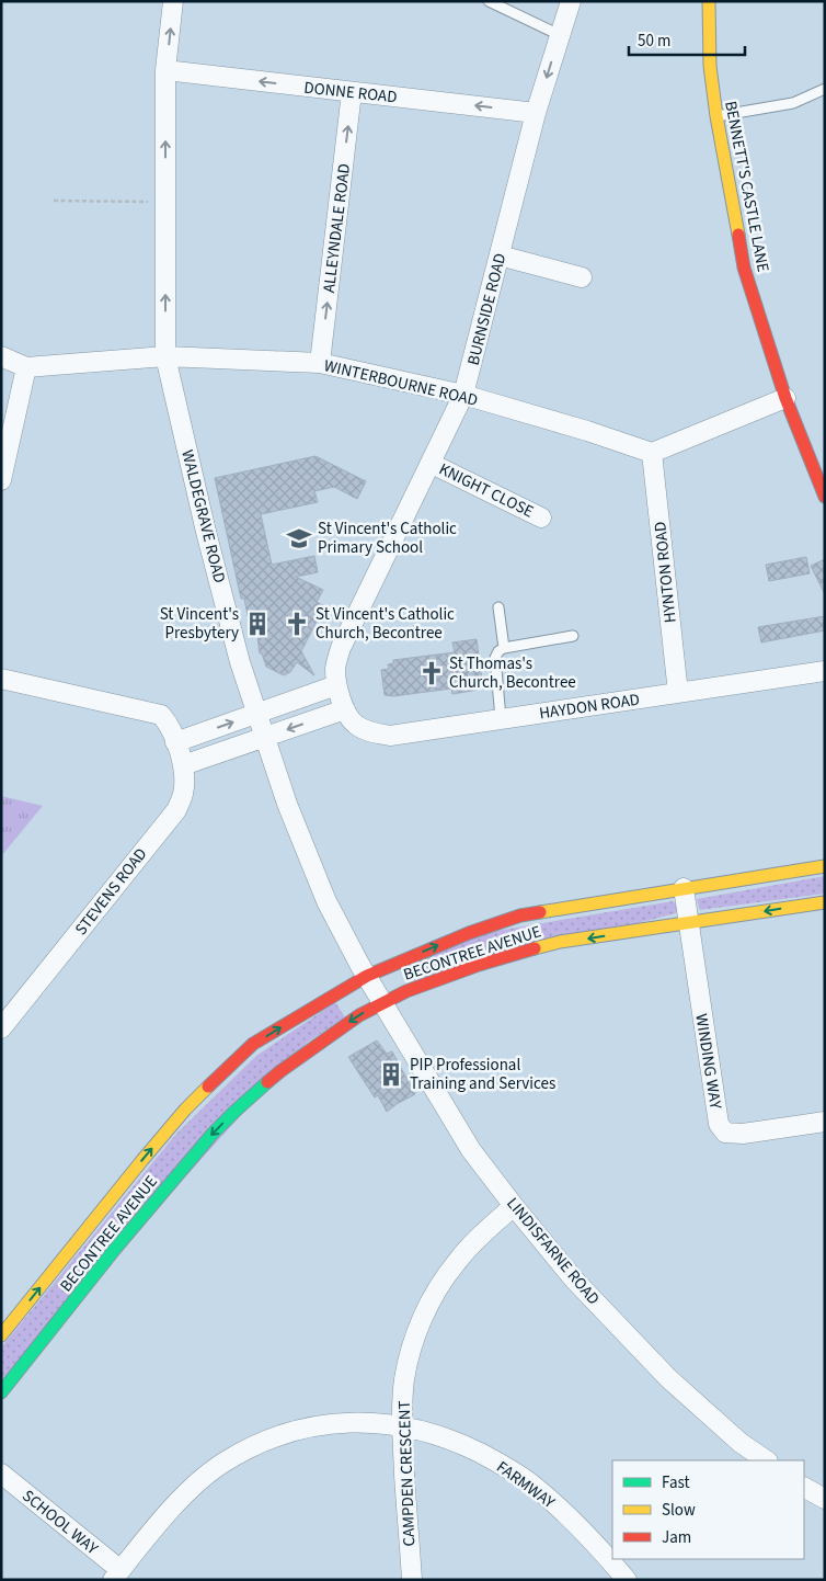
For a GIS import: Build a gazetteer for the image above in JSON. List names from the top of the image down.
{
  "streets": {
    "street": [
      "DONNE ROAD",
      "BENNETT'S CASTLE LANE",
      "ALLEYNDALE ROAD",
      "BURNSIDE ROAD",
      "WINTERBOURNE ROAD",
      "KNIGHT CLOSE",
      "WALDEGRAVE ROAD",
      "HYNTON ROAD",
      "HAYDON ROAD",
      "STEVENS ROAD",
      "BECONTREE AVENUE",
      "WINDING WAY",
      "LINDISFARNE ROAD",
      "CAMPDEN CRESCENT",
      "FARMWAY",
      "SCHOOL WAY"
    ]
  },
  "crossings": [
    ["DONNE ROAD", "ALLEYNDALE ROAD"],
    ["DONNE ROAD", "BURNSIDE ROAD"],
    ["DONNE ROAD", "WALDEGRAVE ROAD"],
    ["ALLEYNDALE ROAD", "WINTERBOURNE ROAD"],
    ["BURNSIDE ROAD", "WINTERBOURNE ROAD"],
    ["BURNSIDE ROAD", "KNIGHT CLOSE"],
    ["BURNSIDE ROAD", "HAYDON ROAD"],
    ["WINTERBOURNE ROAD", "WALDEGRAVE ROAD"],
    ["WINTERBOURNE ROAD", "HYNTON ROAD"],
    ["WALDEGRAVE ROAD", "BECONTREE AVENUE"],
    ["WALDEGRAVE ROAD", "LINDISFARNE ROAD"],
    ["HYNTON ROAD", "HAYDON ROAD"],
    ["BECONTREE AVENUE", "WINDING WAY"],
    ["BECONTREE AVENUE", "LINDISFARNE ROAD"],
    ["LINDISFARNE ROAD", "CAMPDEN CRESCENT"],
    ["CAMPDEN CRESCENT", "FARMWAY"],
    ["FARMWAY", "SCHOOL WAY"]
  ],
  "one_way": ["DONNE ROAD", "ALLEYNDALE ROAD"],
  "places": {
    "school or university": ["St Vincent's Catholic Primary School"],
    "building": ["St Vincent's Presbytery", "PIP Professional Training and Services"],
    "church": ["St Vincent's Catholic Church, Becontree", "St Thomas's Church, Becontree"]
  },
  "legend": ["Fast", "Slow", "Jam"],
  "scale_bar": "50 m"
}
